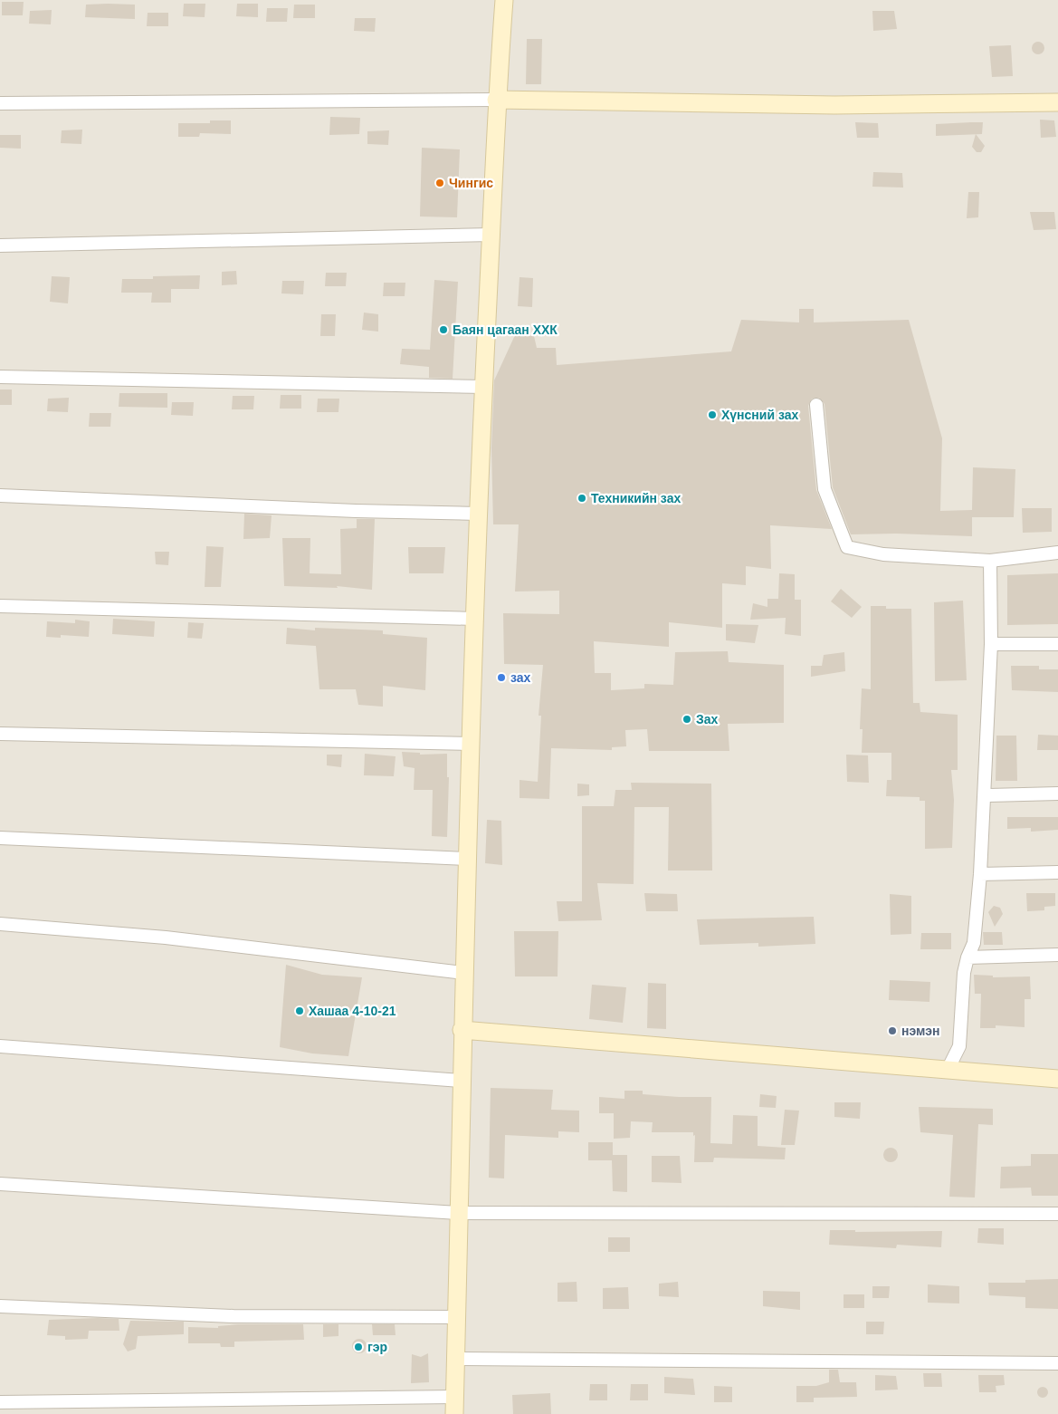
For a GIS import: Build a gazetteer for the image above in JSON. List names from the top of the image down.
{
  "places": [
    "Чингис",
    "Баян цагаан ХХК",
    "Хүнсний зах",
    "Техникийн зах",
    "зах",
    "Зах",
    "Хашаа 4-10-21",
    "нэмэн",
    "гэр"
  ]
}
